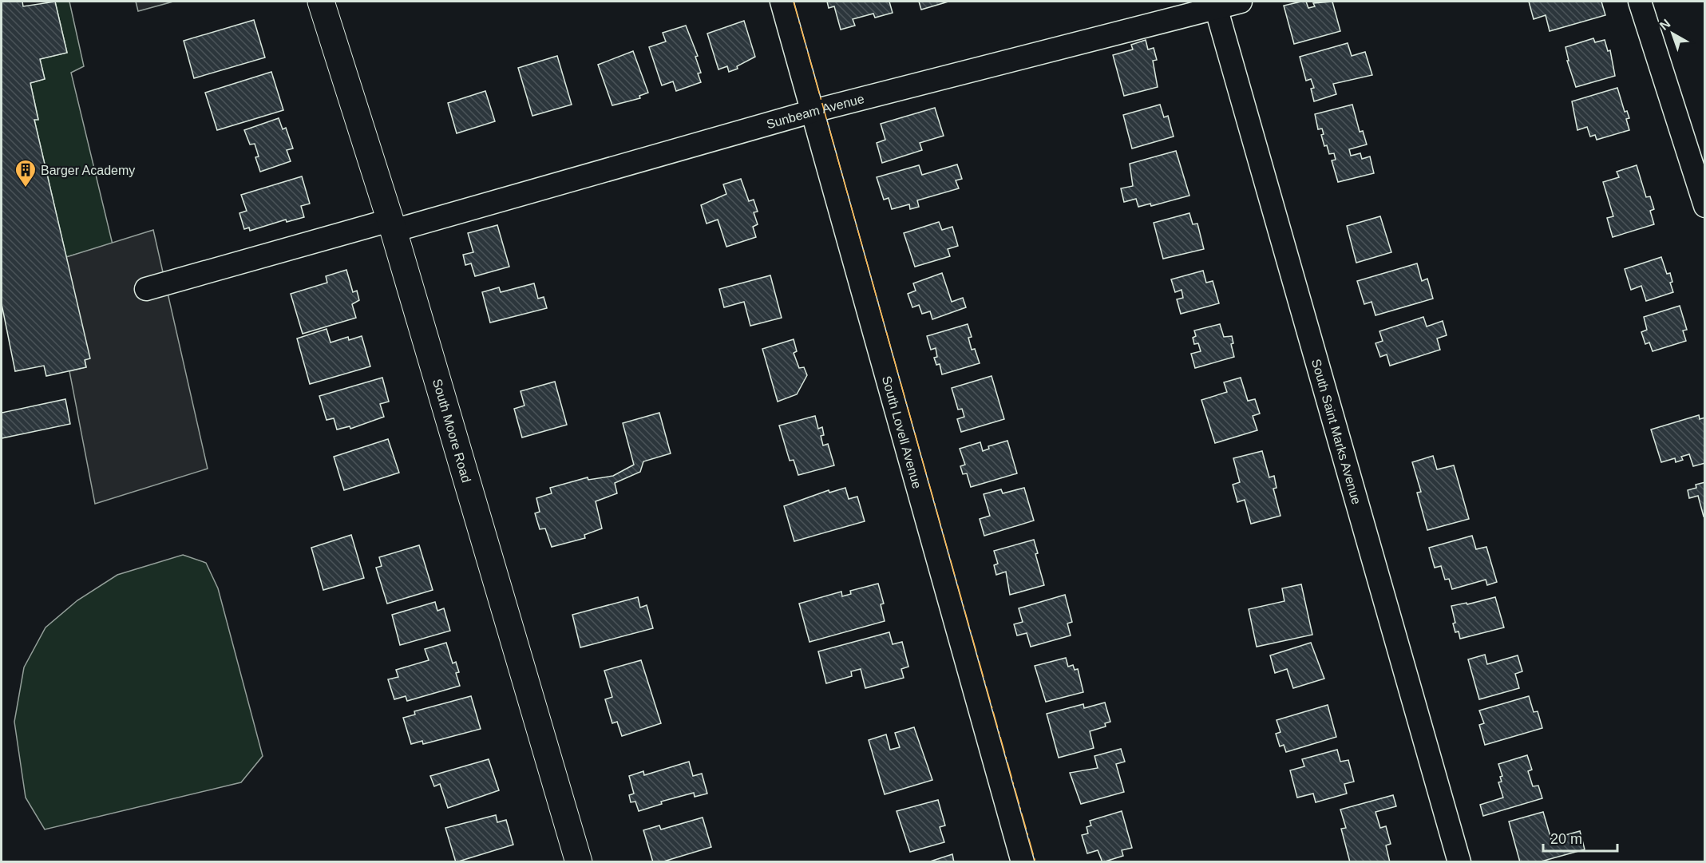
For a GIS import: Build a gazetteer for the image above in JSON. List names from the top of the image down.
{
  "streets": {
    "main road": ["South Moore Road"],
    "street": ["Sunbeam Avenue", "South Lovell Avenue", "South Saint Marks Avenue"]
  },
  "crossings": [
    ["Sunbeam Avenue", "South Moore Road"],
    ["Sunbeam Avenue", "South Lovell Avenue"],
    ["Sunbeam Avenue", "South Saint Marks Avenue"]
  ],
  "places": {
    "building": ["Barger Academy"]
  },
  "scale_bar": "20 m",
  "north": "top left"
}
